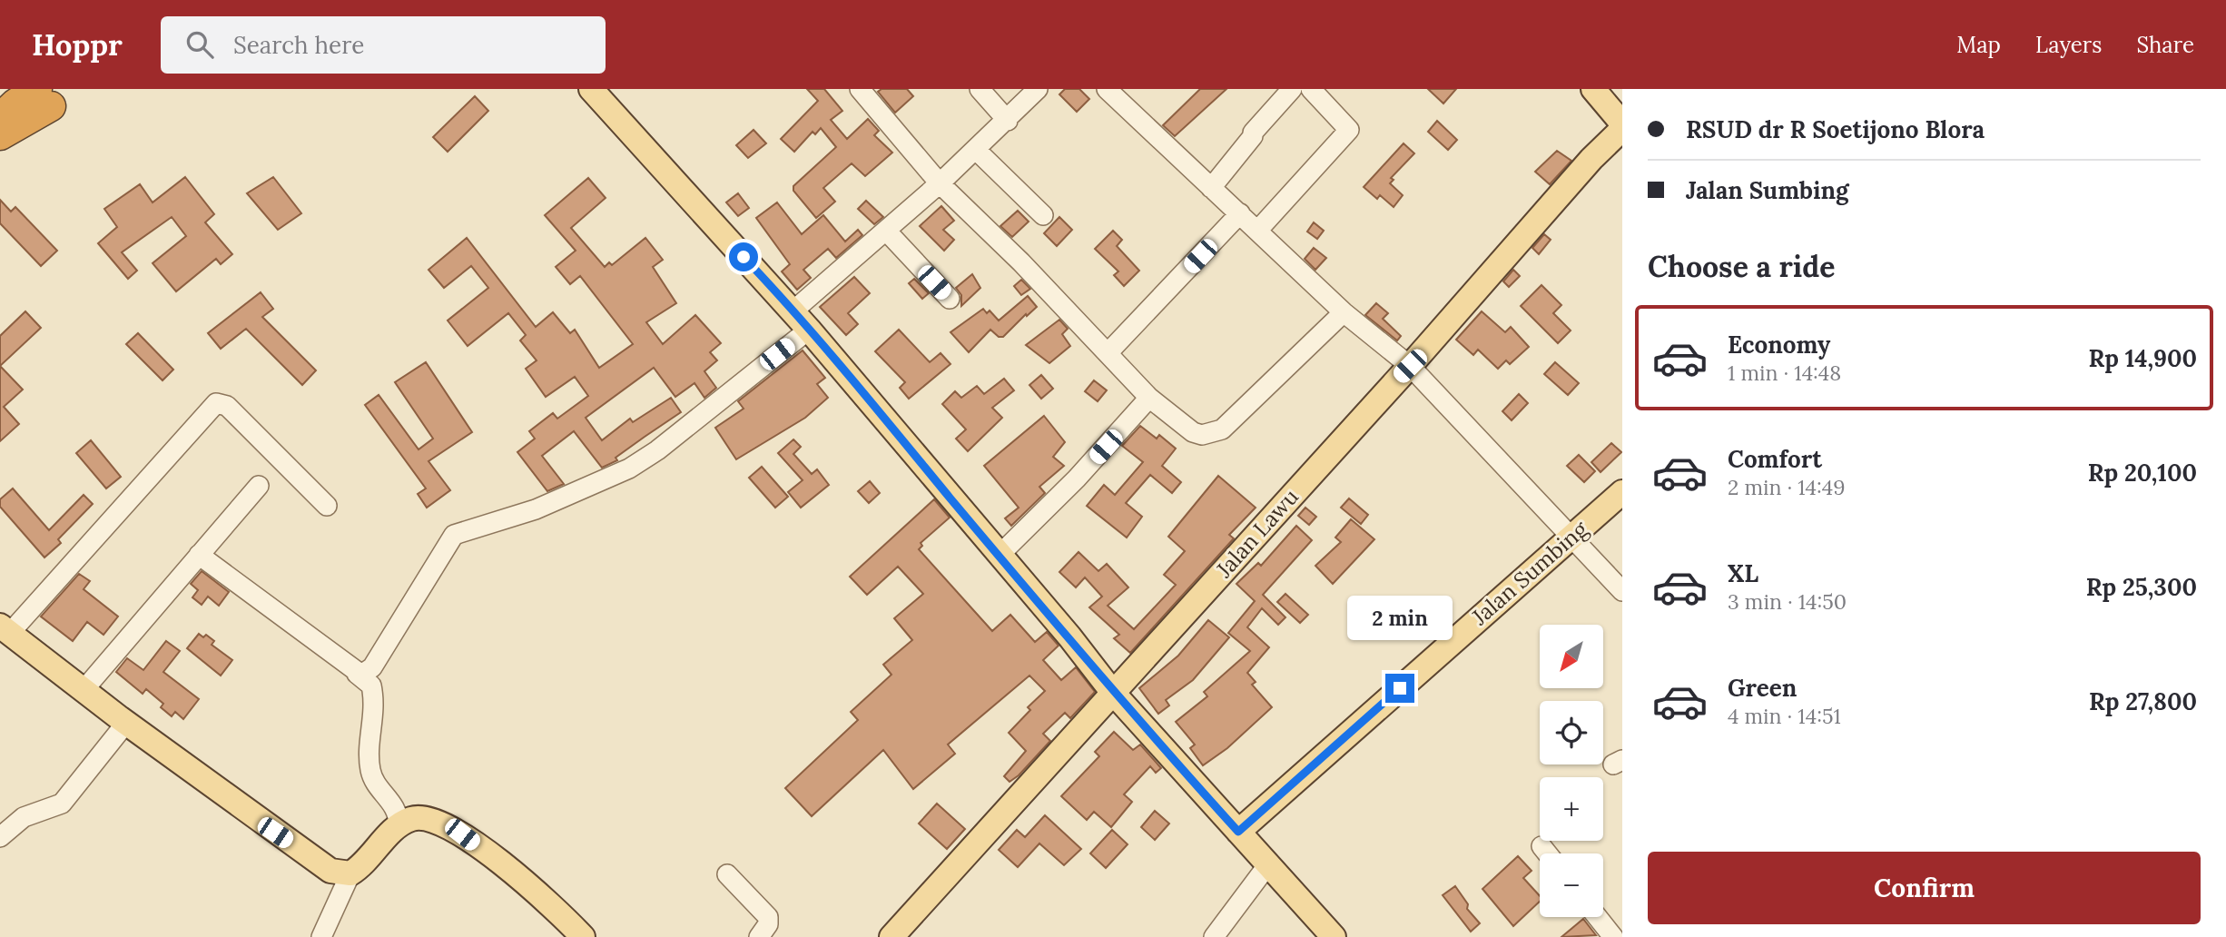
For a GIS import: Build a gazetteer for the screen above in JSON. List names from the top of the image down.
{
  "streets": {
    "main road": ["Jalan Lawu", "Jalan Sumbing"]
  },
  "north": "bottom left",
  "page": {
    "header": "Hoppr",
    "search": "Search here",
    "nav": ["Map", "Layers", "Share"],
    "banner": ["RSUD dr R Soetijono Blora", "Jalan Sumbing"],
    "heading": "Choose a ride",
    "list": [
      {
        "name": "Economy",
        "note": "1 min · 14:48",
        "value": "Rp 14,900"
      },
      {
        "name": "Comfort",
        "note": "2 min · 14:49",
        "value": "Rp 20,100"
      },
      {
        "name": "XL",
        "note": "3 min · 14:50",
        "value": "Rp 25,300"
      },
      {
        "name": "Green",
        "note": "4 min · 14:51",
        "value": "Rp 27,800"
      }
    ],
    "bubble": "2 min",
    "map_buttons": ["+", "−"],
    "buttons": "Confirm"
  }
}
